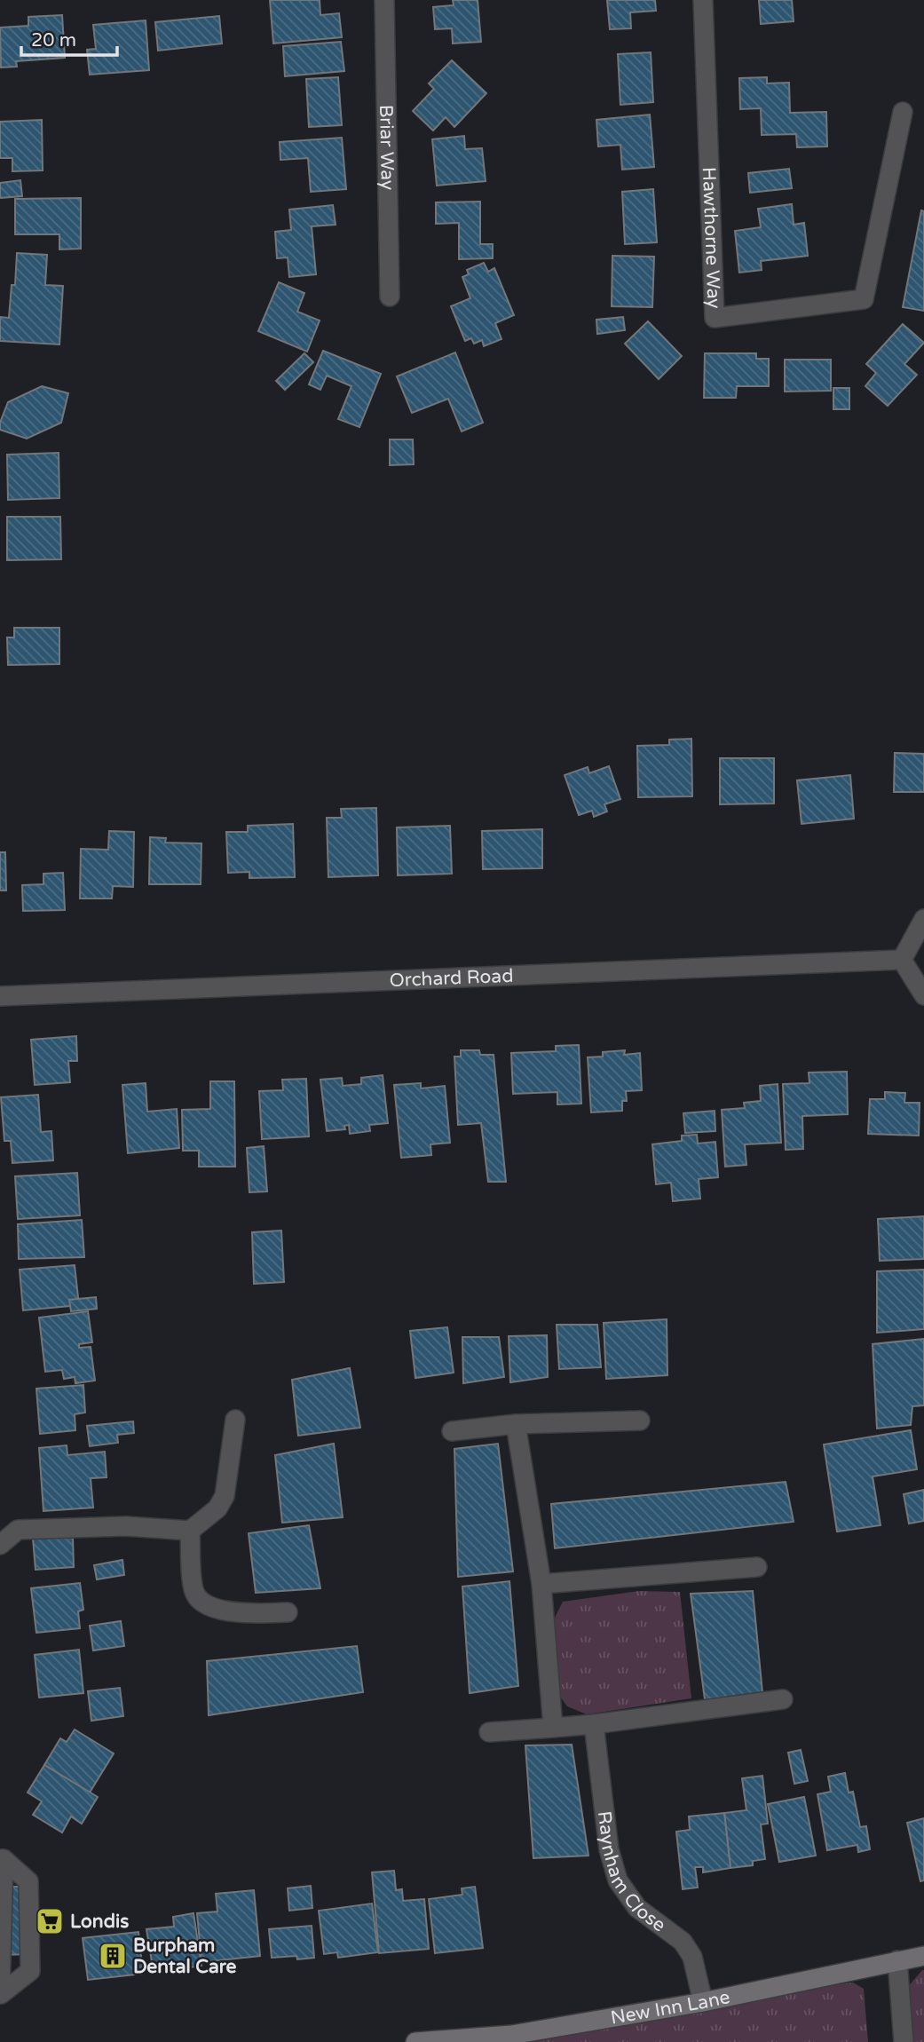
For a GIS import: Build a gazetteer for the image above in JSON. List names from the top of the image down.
{
  "streets": {
    "main road": ["New Inn Lane"],
    "street": [
      "Briar Way",
      "Hawthorne Way",
      "Orchard Road",
      "Raynham Close"
    ]
  },
  "crossings": [
    ["Raynham Close", "New Inn Lane"]
  ],
  "places": {
    "supermarket": ["Londis"],
    "building": ["Burpham Dental Care"]
  },
  "scale_bar": "20 m"
}
